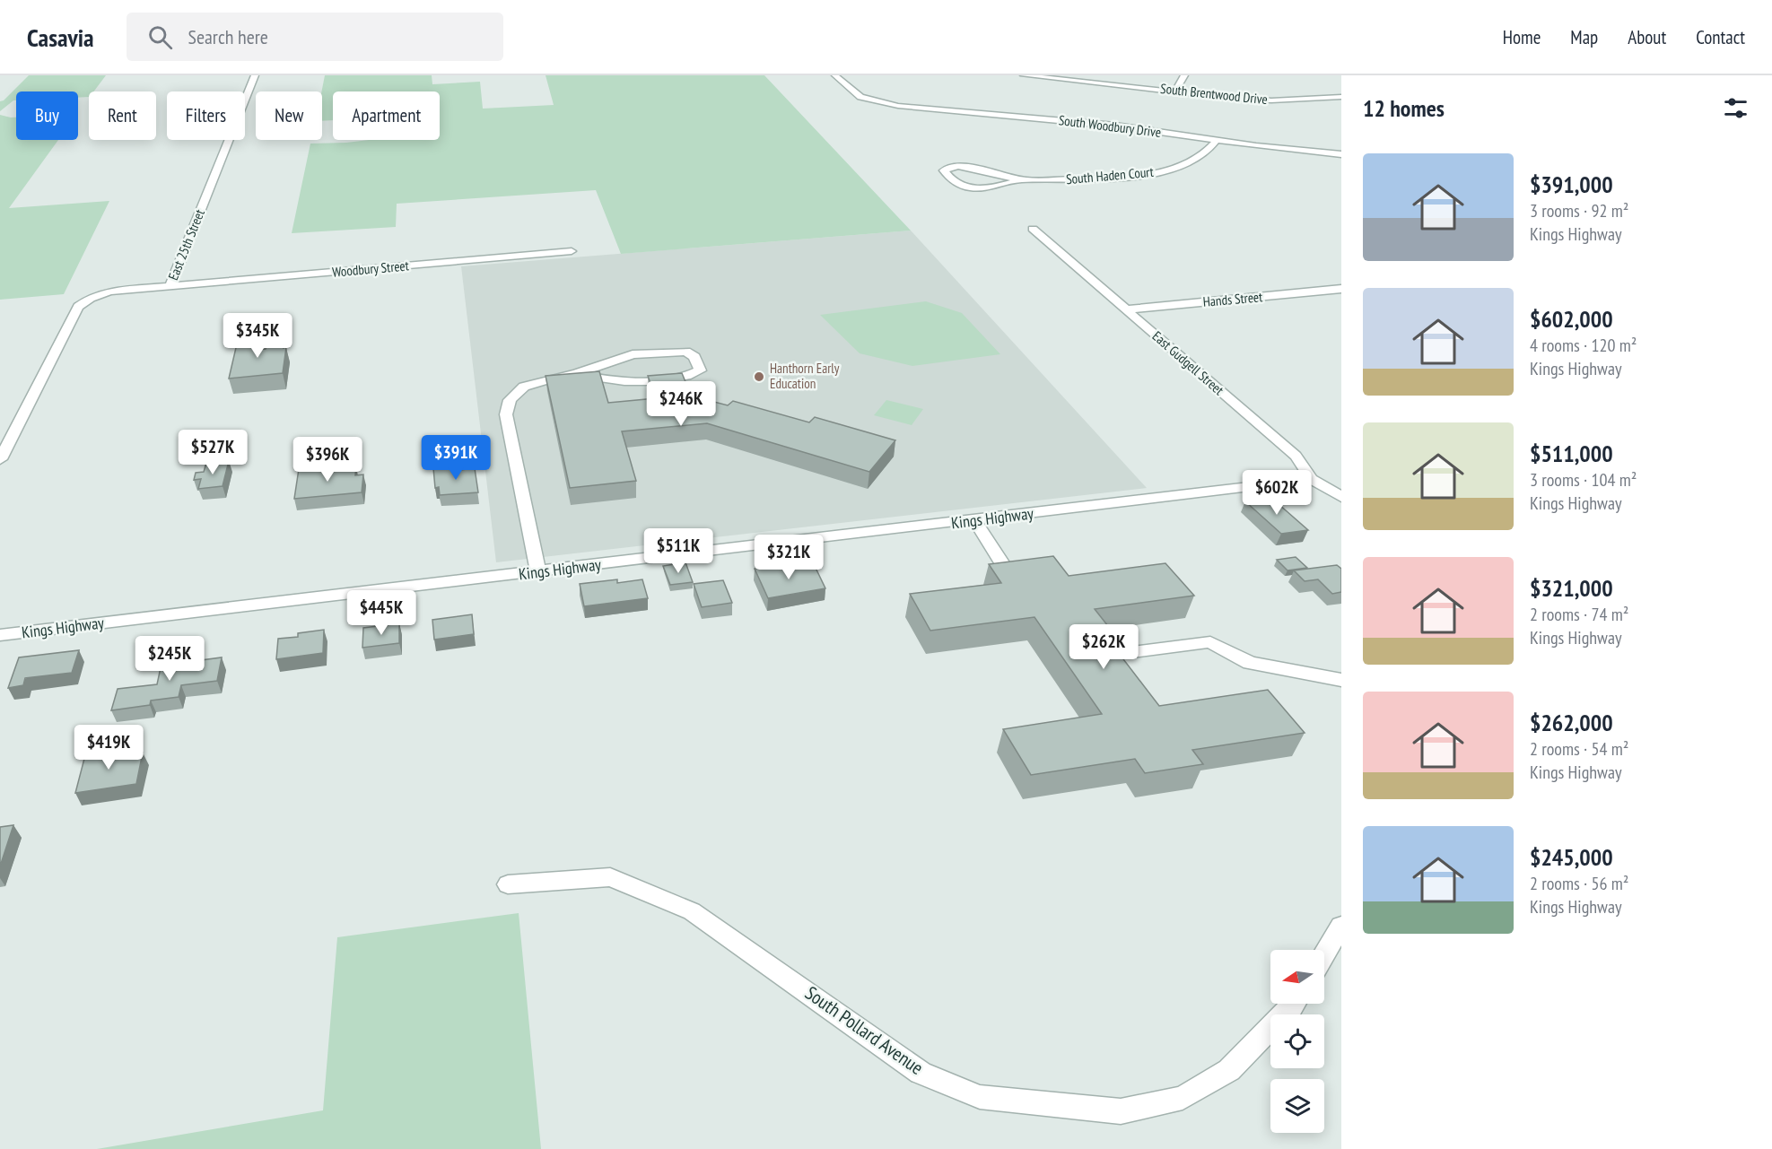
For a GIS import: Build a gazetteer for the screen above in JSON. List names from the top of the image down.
{
  "streets": {
    "street": [
      "South Brentwood Drive",
      "South Woodbury Drive",
      "South Haden Court",
      "East 25th Street",
      "Woodbury Street",
      "Hands Street",
      "East Gudgell Street",
      "Kings Highway",
      "South Pollard Avenue"
    ]
  },
  "crossings": [
    ["South Woodbury Drive", "South Haden Court"],
    ["East 25th Street", "Woodbury Street"],
    ["Hands Street", "East Gudgell Street"],
    ["East Gudgell Street", "Kings Highway"]
  ],
  "places": ["Hanthorn Early Education"],
  "north": "left",
  "page": {
    "header": "Casavia",
    "search": "Search here",
    "nav": [
      "Home",
      "Map",
      "About",
      "Contact"
    ],
    "heading": "12 homes",
    "chip": [
      "Buy",
      "Rent",
      "Filters",
      "New",
      "Apartment"
    ],
    "list": [
      {
        "name": "$391,000",
        "note": "3 rooms · 92 m² · Kings Highway"
      },
      {
        "name": "$602,000",
        "note": "4 rooms · 120 m² · Kings Highway"
      },
      {
        "name": "$511,000",
        "note": "3 rooms · 104 m² · Kings Highway"
      },
      {
        "name": "$321,000",
        "note": "2 rooms · 74 m² · Kings Highway"
      },
      {
        "name": "$262,000",
        "note": "2 rooms · 54 m² · Kings Highway"
      },
      {
        "name": "$245,000",
        "note": "2 rooms · 56 m² · Kings Highway"
      }
    ],
    "price": [
      "$345K",
      "$246K",
      "$527K",
      "$391K",
      "$396K",
      "$602K",
      "$511K",
      "$321K",
      "$445K",
      "$262K",
      "$245K",
      "$419K"
    ]
  }
}
